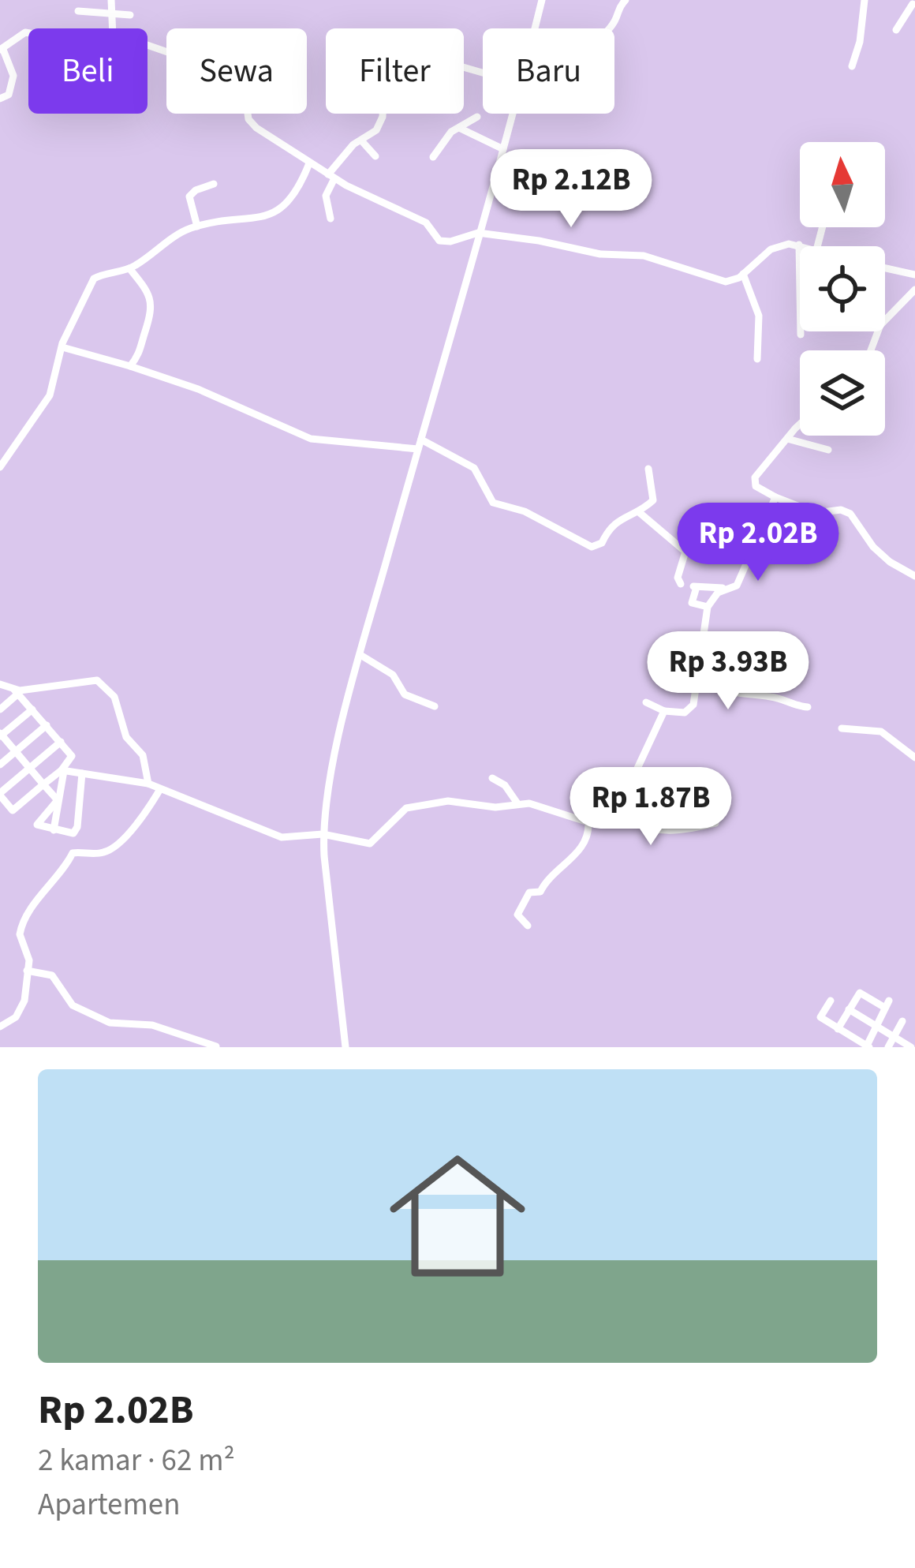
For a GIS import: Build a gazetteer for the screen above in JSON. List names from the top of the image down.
{
  "north": "top",
  "page": {
    "chip": [
      "Beli",
      "Sewa",
      "Filter",
      "Baru"
    ],
    "price": [
      "Rp 2.12B",
      "Rp 2.02B",
      "Rp 3.93B",
      "Rp 1.87B"
    ],
    "list": [
      {
        "name": "Rp 2.02B",
        "note": "2 kamar · 62 m² · Apartemen"
      }
    ]
  }
}
